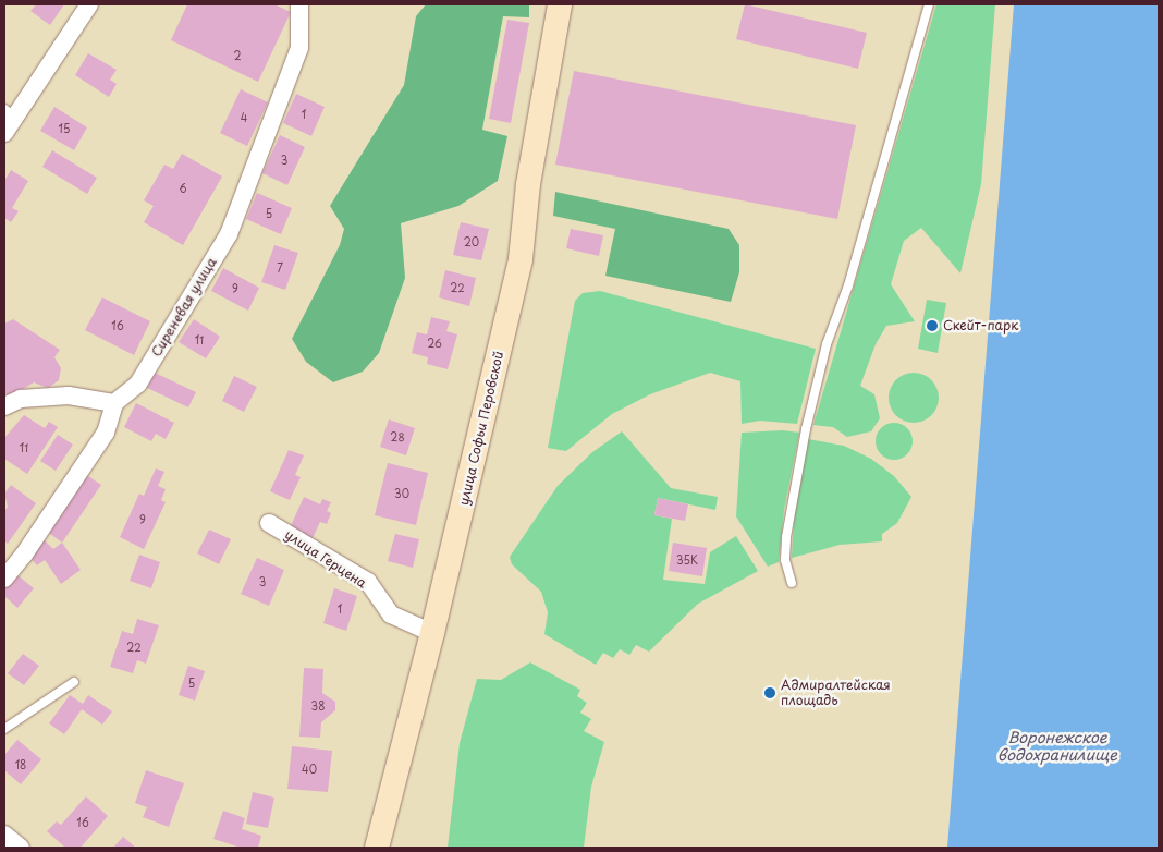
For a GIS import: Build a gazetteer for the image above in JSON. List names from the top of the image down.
{
  "streets": {
    "main road": ["улица Софьи Перовской"],
    "street": ["Сиреневая улица", "улица Герцена"]
  },
  "crossings": [
    ["улица Софьи Перовской", "улица Герцена"]
  ],
  "water": ["Воронежское водохранилище"],
  "places": ["Скейт-парк", "Адмиралтейская площадь"],
  "house_numbers": [
    "2",
    "1",
    "4",
    "15",
    "3",
    "6",
    "5",
    "20",
    "7",
    "22",
    "9",
    "16",
    "11",
    "26",
    "28",
    "11",
    "30",
    "9",
    "35К",
    "3",
    "1",
    "22",
    "5",
    "38",
    "18",
    "40",
    "16"
  ]
}
